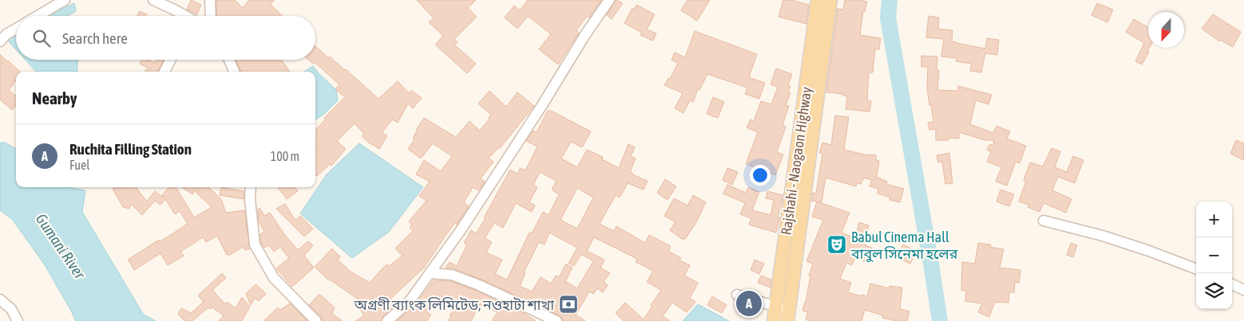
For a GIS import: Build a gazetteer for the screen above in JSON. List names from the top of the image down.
{
  "streets": {
    "main road": ["Rajshahi - Naogaon Highway"]
  },
  "water": ["Gumani River"],
  "places": {
    "theatre": ["Babul Cinema Hall বাবুল সিনেমা হলের"],
    "bank": ["অগ্রণী ব্যাংক লিমিটেড, নওহাটা শাখা"]
  },
  "north": "bottom",
  "page": {
    "search": "Search here",
    "heading": "Nearby",
    "list": [
      {
        "mark": "A",
        "name": "Ruchita Filling Station",
        "note": "Fuel",
        "value": "100 m"
      }
    ],
    "map_buttons": ["+", "−"],
    "pins": "A"
  }
}
